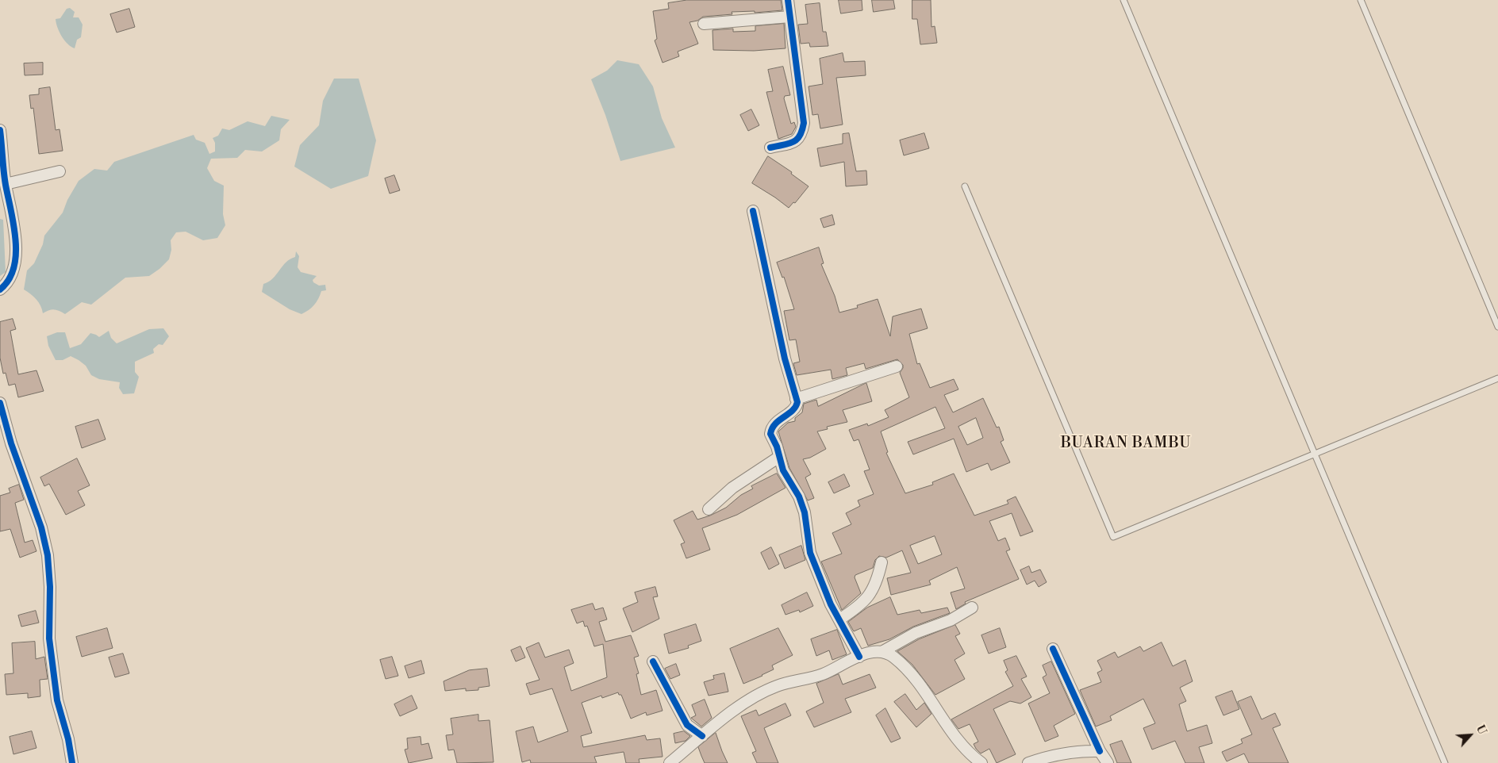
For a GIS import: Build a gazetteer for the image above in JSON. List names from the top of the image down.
{
  "districts": ["BUARAN BAMBU"],
  "north": "top right"
}
